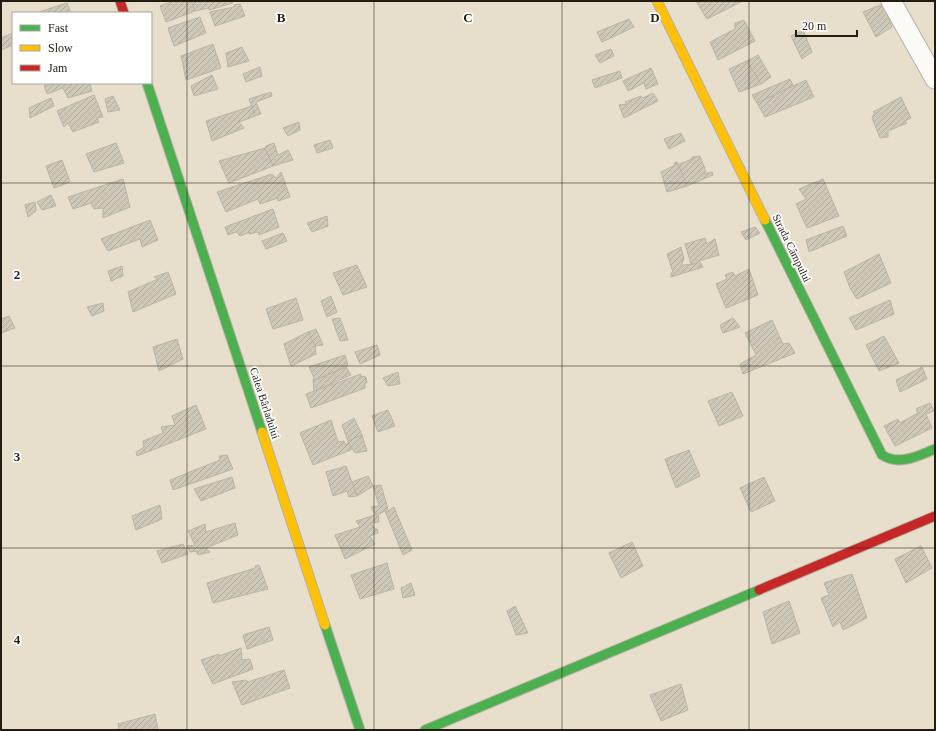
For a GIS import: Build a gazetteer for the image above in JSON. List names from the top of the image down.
{
  "streets": {
    "street": ["Strada Câmpului", "Calea Bârladului"]
  },
  "legend": ["Fast", "Slow", "Jam"],
  "scale_bar": "20 m",
  "grid": {
    "columns": ["B", "C", "D"],
    "rows": ["2", "3", "4"]
  }
}
